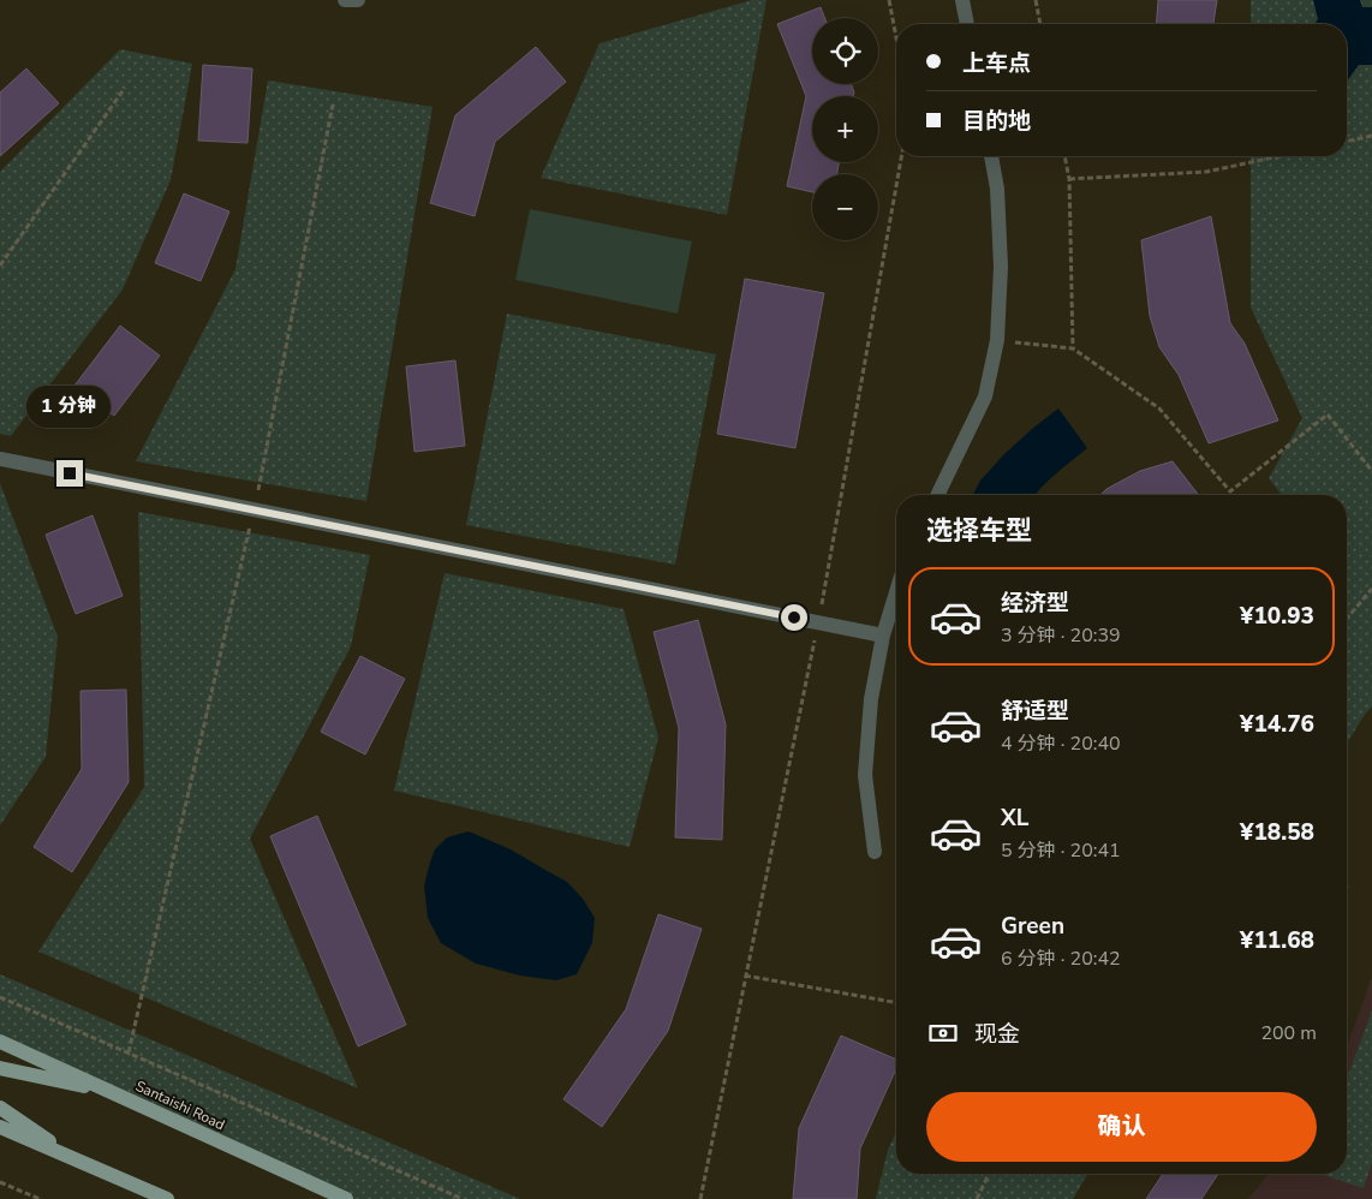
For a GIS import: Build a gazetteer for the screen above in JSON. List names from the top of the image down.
{
  "streets": {
    "main road": ["Santaishi Road"]
  },
  "page": {
    "map_buttons": ["+", "−"],
    "banner": ["上车点", "目的地"],
    "bubble": "1 分钟",
    "heading": "选择车型",
    "list": [
      {
        "name": "经济型",
        "note": "3 分钟 · 20:39",
        "value": "¥10.93"
      },
      {
        "name": "舒适型",
        "note": "4 分钟 · 20:40",
        "value": "¥14.76"
      },
      {
        "name": "XL",
        "note": "5 分钟 · 20:41",
        "value": "¥18.58"
      },
      {
        "name": "Green",
        "note": "6 分钟 · 20:42",
        "value": "¥11.68"
      }
    ],
    "pay": ["现金", "200 m"],
    "buttons": "确认"
  }
}
